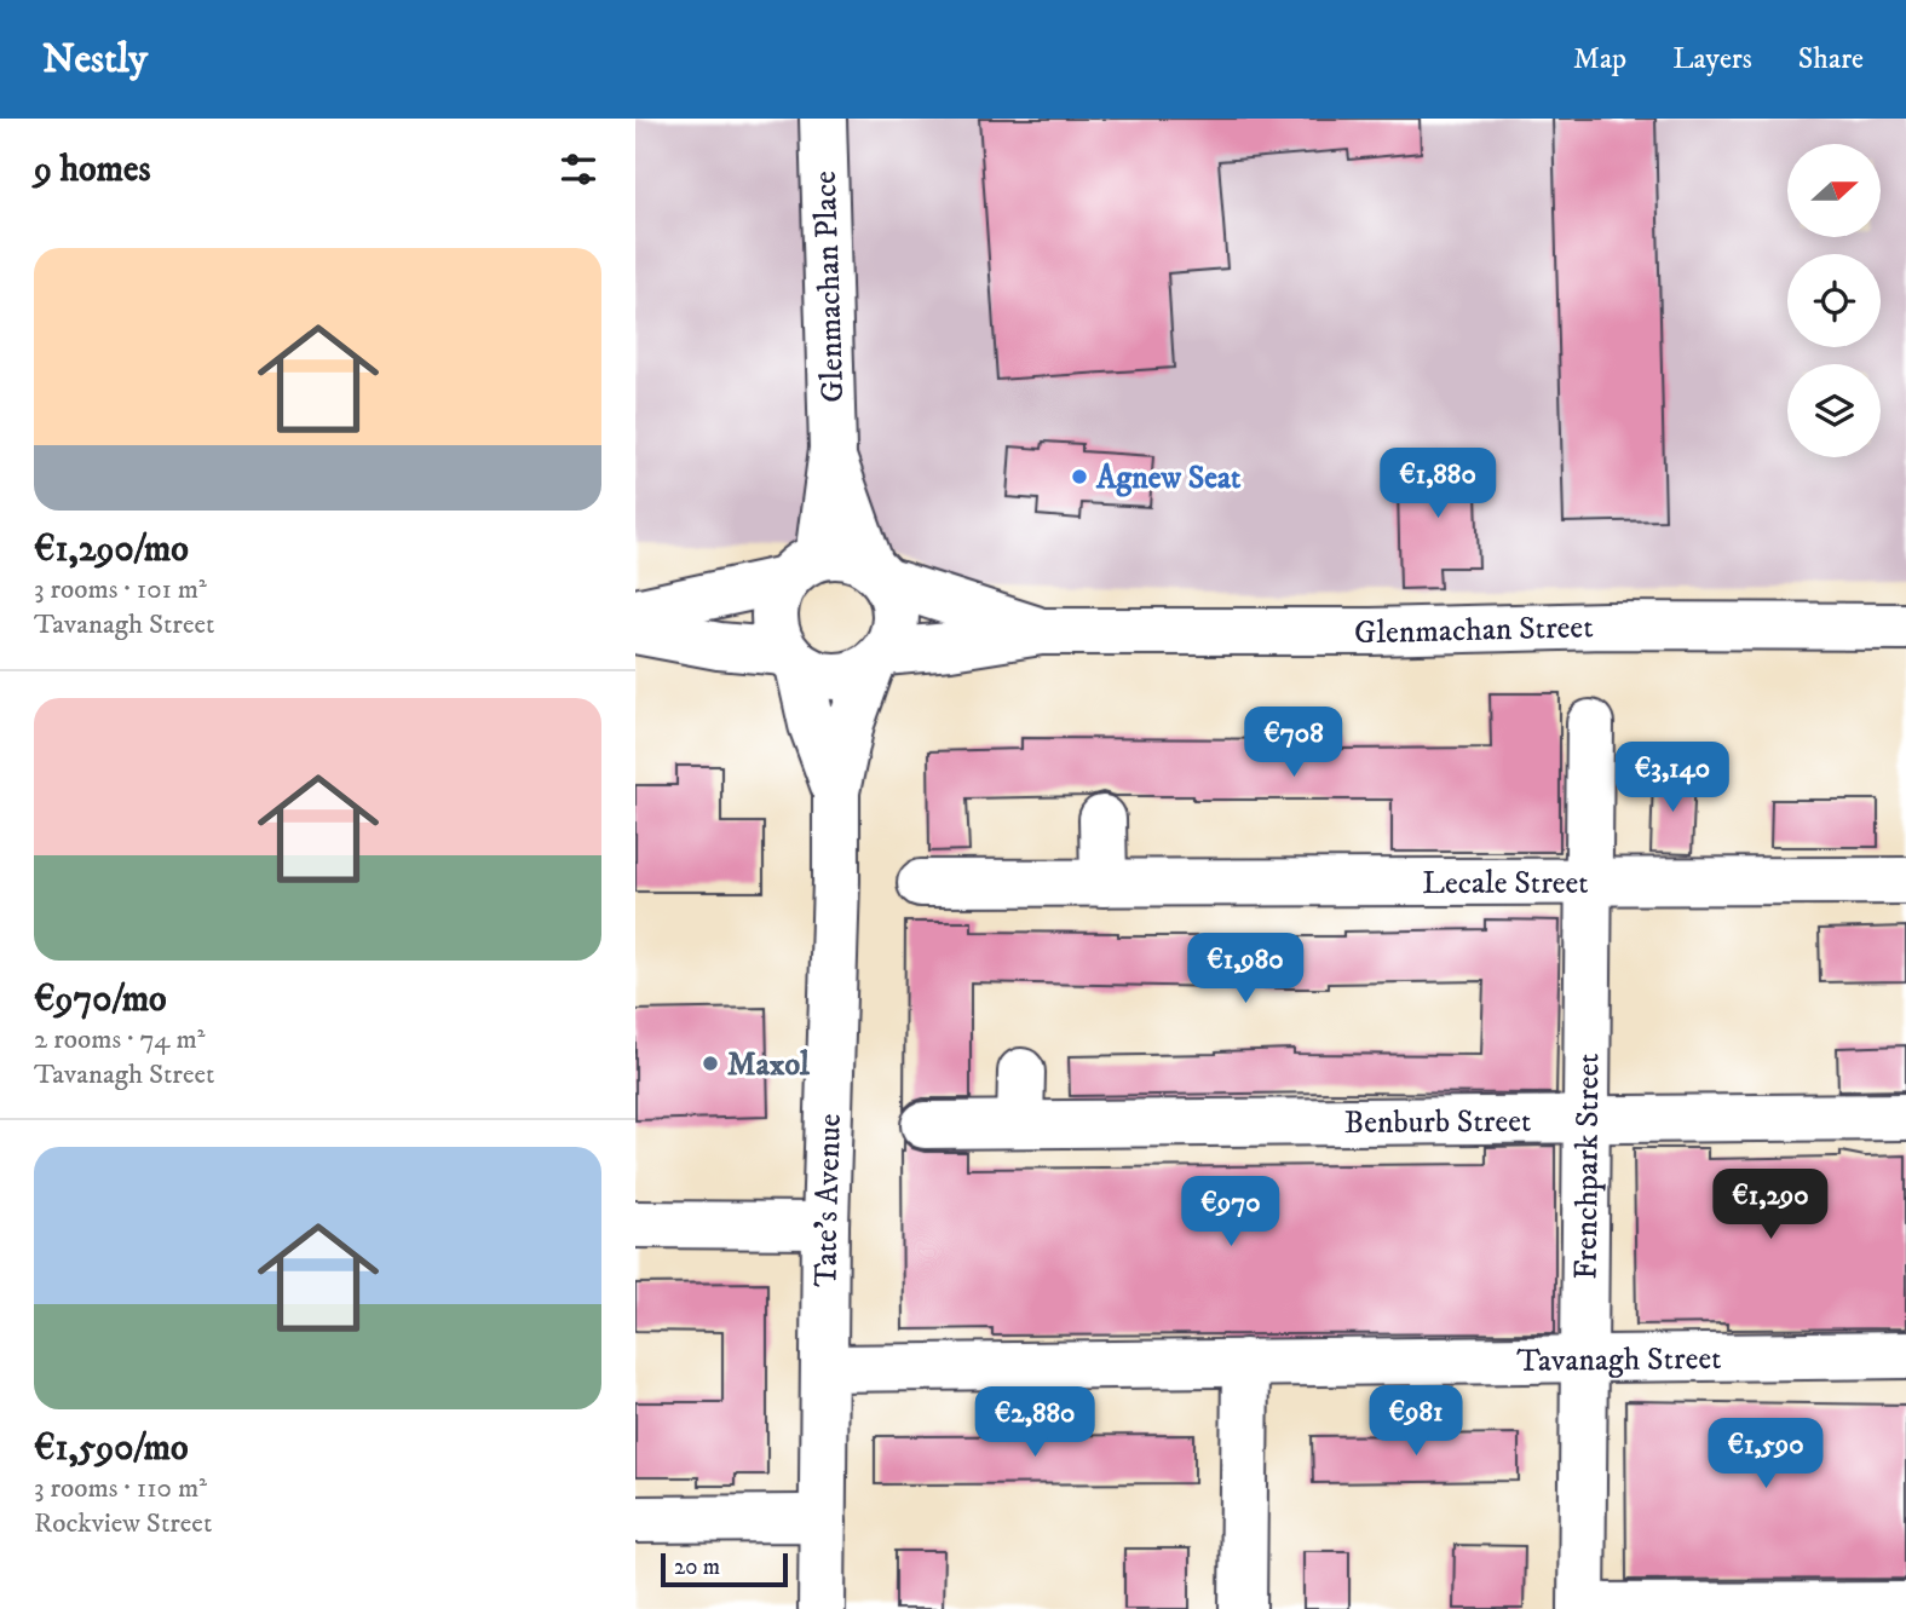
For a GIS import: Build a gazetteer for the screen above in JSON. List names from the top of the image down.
{
  "streets": {
    "street": [
      "Glenmachan Place",
      "Glenmachan Street",
      "Lecale Street",
      "Benburb Street",
      "Frenchpark Street",
      "Tate's Avenue",
      "Tavanagh Street"
    ]
  },
  "crossings": [
    ["Glenmachan Street", "Tate's Avenue"],
    ["Lecale Street", "Frenchpark Street"],
    ["Benburb Street", "Frenchpark Street"],
    ["Frenchpark Street", "Tavanagh Street"],
    ["Tate's Avenue", "Tavanagh Street"]
  ],
  "places": ["Agnew Seat", "Maxol"],
  "scale_bar": "20 m",
  "north": "right",
  "page": {
    "header": "Nestly",
    "nav": ["Map", "Layers", "Share"],
    "heading": "9 homes",
    "list": [
      {
        "name": "€1,290/mo",
        "note": "3 rooms · 101 m² · Tavanagh Street"
      },
      {
        "name": "€970/mo",
        "note": "2 rooms · 74 m² · Tavanagh Street"
      },
      {
        "name": "€1,590/mo",
        "note": "3 rooms · 110 m² · Rockview Street"
      }
    ],
    "price": [
      "€1,880",
      "€708",
      "€3,140",
      "€1,980",
      "€1,290",
      "€970",
      "€981",
      "€2,880",
      "€1,590"
    ],
    "scale": "20 m"
  }
}
